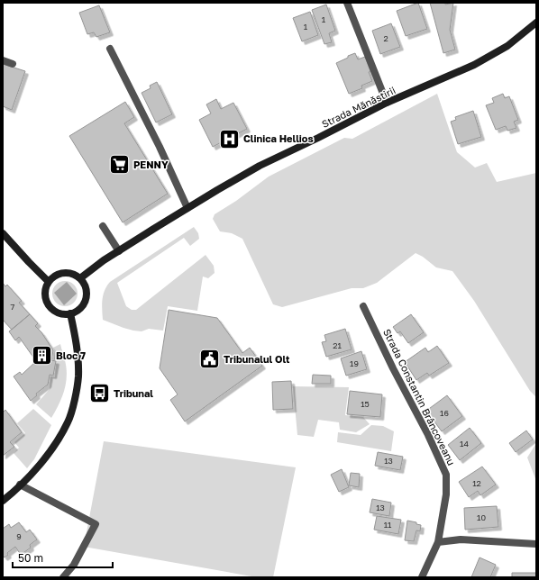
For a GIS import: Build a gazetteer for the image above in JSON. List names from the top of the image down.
{
  "streets": {
    "street": ["Strada Mănăstirii", "Strada Constantin Brâncoveanu"]
  },
  "places": {
    "hospital": ["Clinica Hellios"],
    "supermarket": ["PENNY"],
    "building": ["Bloc 7"],
    "public building": ["Tribunalul Olt"],
    "bus stop": ["Tribunal"]
  },
  "house_numbers": [
    "1",
    "1",
    "2",
    "7",
    "21",
    "19",
    "15",
    "16",
    "14",
    "13",
    "12",
    "13",
    "10",
    "11",
    "9"
  ],
  "scale_bar": "50 m"
}
